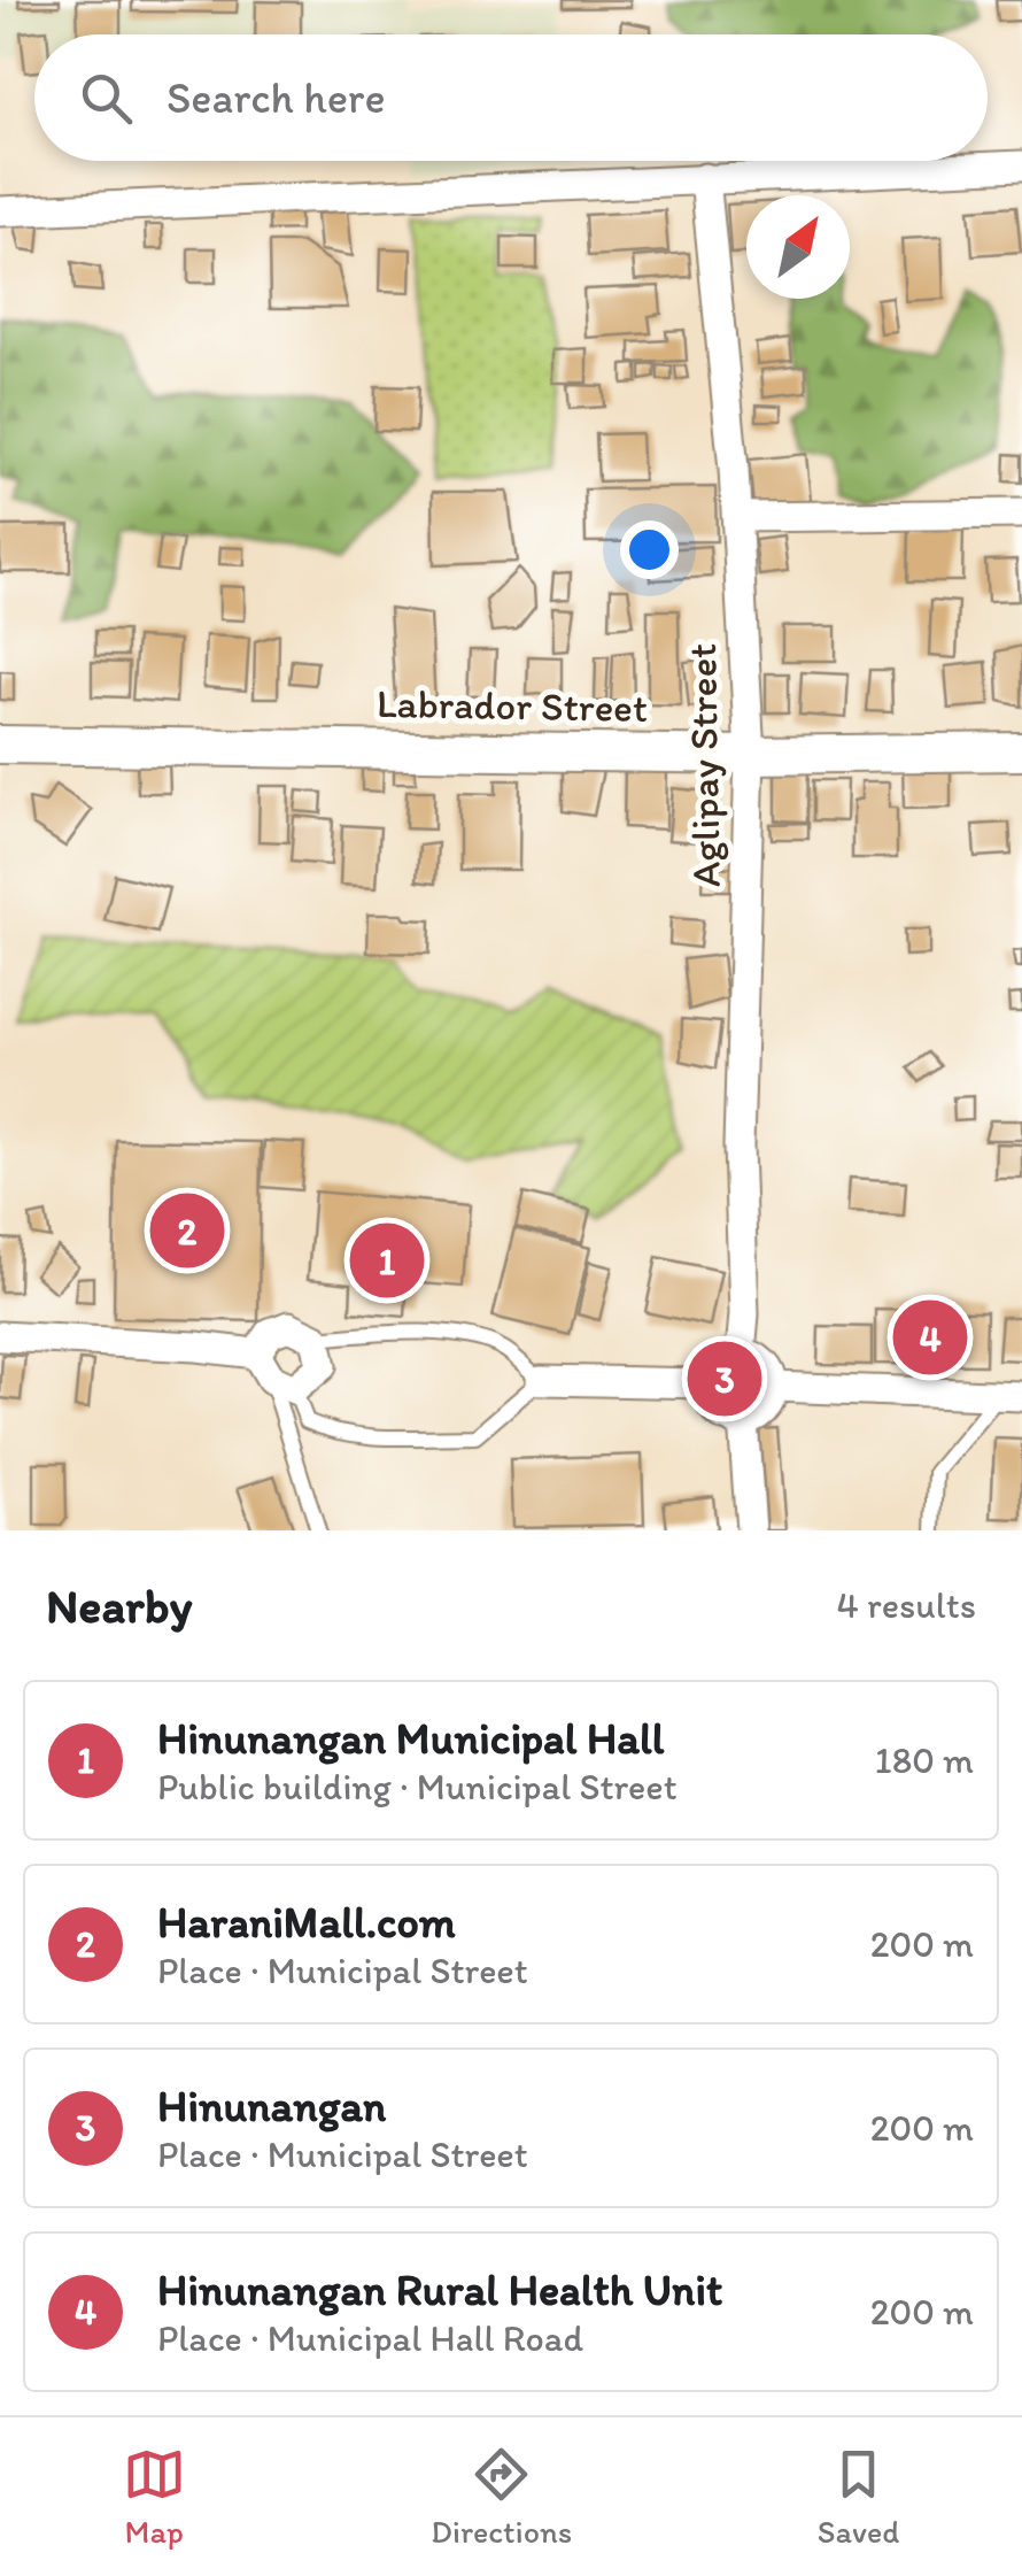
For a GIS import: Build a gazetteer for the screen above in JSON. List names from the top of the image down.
{
  "streets": {
    "street": ["Labrador Street", "Aglipay Street"]
  },
  "crossings": [
    ["Labrador Street", "Aglipay Street"]
  ],
  "north": "top right",
  "page": {
    "search": "Search here",
    "pins": [
      "2",
      "1",
      "4",
      "3"
    ],
    "heading": ["Nearby", "4 results"],
    "list": [
      {
        "mark": "1",
        "name": "Hinunangan Municipal Hall",
        "note": "Public building · Municipal Street",
        "value": "180 m"
      },
      {
        "mark": "2",
        "name": "HaraniMall.com",
        "note": "Place · Municipal Street",
        "value": "200 m"
      },
      {
        "mark": "3",
        "name": "Hinunangan",
        "note": "Place · Municipal Street",
        "value": "200 m"
      },
      {
        "mark": "4",
        "name": "Hinunangan Rural Health Unit",
        "note": "Place · Municipal Hall Road",
        "value": "200 m"
      }
    ],
    "nav": ["Map", "Directions", "Saved"]
  }
}
